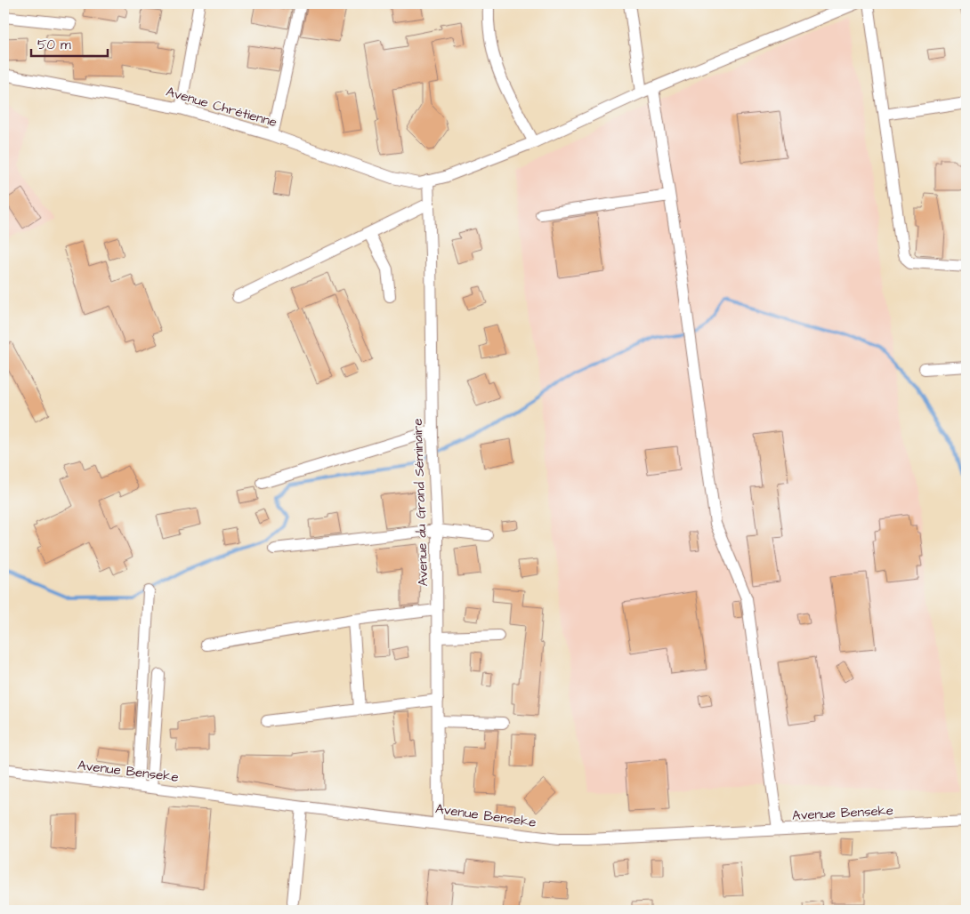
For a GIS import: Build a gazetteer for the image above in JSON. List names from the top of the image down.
{
  "streets": {
    "street": ["Avenue Chrétienne", "Avenue du Grand Séminaire", "Avenue Benseke"]
  },
  "crossings": [
    ["Avenue Chrétienne", "Avenue du Grand Séminaire"],
    ["Avenue du Grand Séminaire", "Avenue Benseke"]
  ],
  "scale_bar": "50 m"
}
